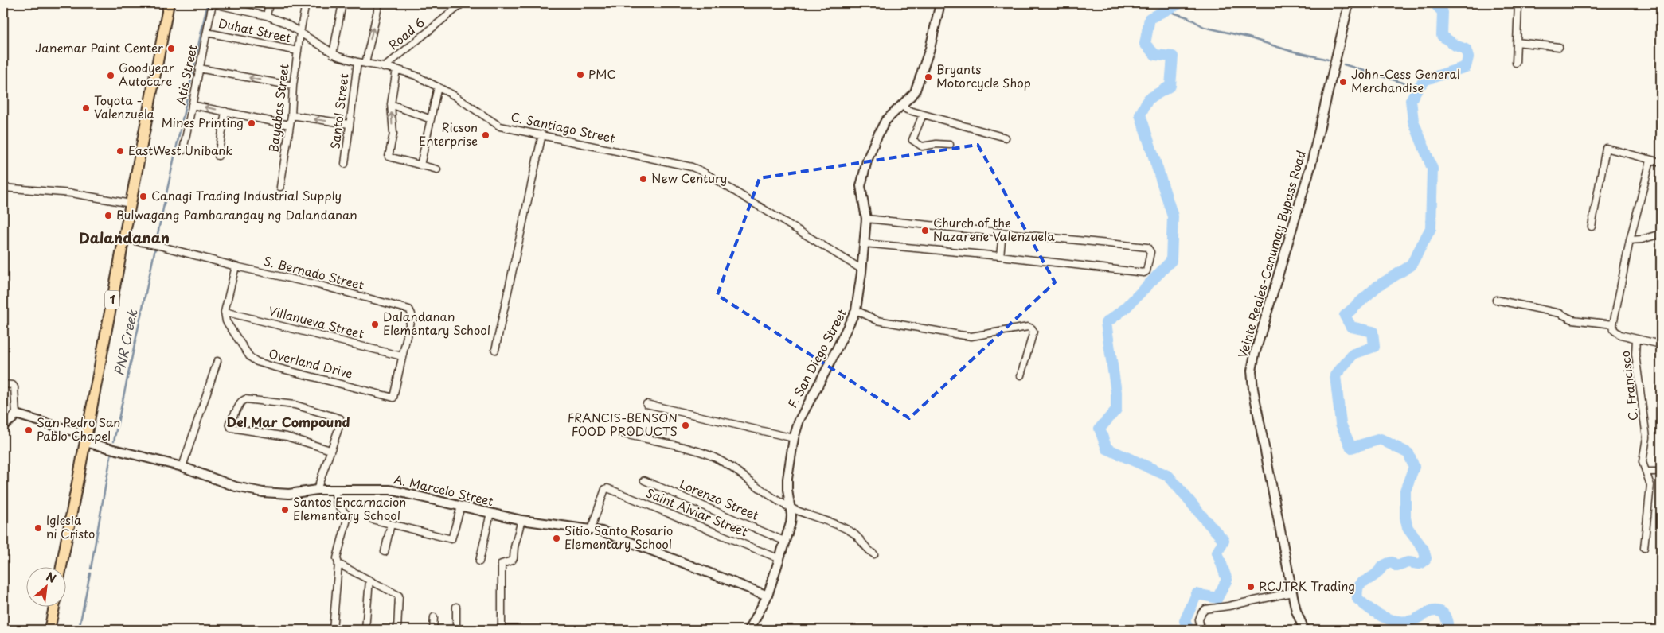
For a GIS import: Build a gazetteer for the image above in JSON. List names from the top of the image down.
{
  "streets": {
    "highway": ["1"],
    "street": [
      "Duhat Street",
      "Road 6",
      "Atis Street",
      "Bayabas Street",
      "Santol Street",
      "C. Santiago Street",
      "Veinte Reales-Canumay Bypass Road",
      "S. Bernado Street",
      "Villanueva Street",
      "F. San Diego Street",
      "Overland Drive",
      "C. Francisco",
      "A. Marcelo Street",
      "Lorenzo Street",
      "Saint Alviar Street"
    ]
  },
  "crossings": [
    ["Duhat Street", "Atis Street"],
    ["Duhat Street", "Bayabas Street"],
    ["Road 6", "C. Santiago Street"],
    ["Atis Street", "C. Santiago Street"],
    ["Bayabas Street", "C. Santiago Street"],
    ["Santol Street", "C. Santiago Street"],
    ["C. Santiago Street", "F. San Diego Street"],
    ["S. Bernado Street", "1"],
    ["S. Bernado Street", "Villanueva Street"],
    ["S. Bernado Street", "Overland Drive"],
    ["1", "A. Marcelo Street"],
    ["Villanueva Street", "Overland Drive"],
    ["F. San Diego Street", "A. Marcelo Street"],
    ["F. San Diego Street", "Lorenzo Street"],
    ["F. San Diego Street", "Saint Alviar Street"],
    ["A. Marcelo Street", "Saint Alviar Street"]
  ],
  "districts": ["Dalandanan", "Del Mar Compound"],
  "water": ["PNR Creek"],
  "places": [
    "Janemar Paint Center",
    "PMC",
    "Goodyear Autocare",
    "Bryants Motorcycle Shop",
    "John-Cess General Merchandise",
    "Toyota - Valenzuela",
    "Mines Printing",
    "Ricson Enterprise",
    "EastWest Unibank",
    "New Century",
    "Canagi Trading Industrial Supply",
    "Bulwagang Pambarangay ng Dalandanan",
    "Church of the Nazarene Valenzuela",
    "Dalandanan Elementary School",
    "FRANCIS-BENSON FOOD PRODUCTS",
    "San Pedro San Pablo Chapel",
    "Santos Encarnacion Elementary School",
    "Iglesia ni Cristo",
    "Sitio Santo Rosario Elementary School",
    "RCJTRK Trading"
  ],
  "north": "top right"
}
